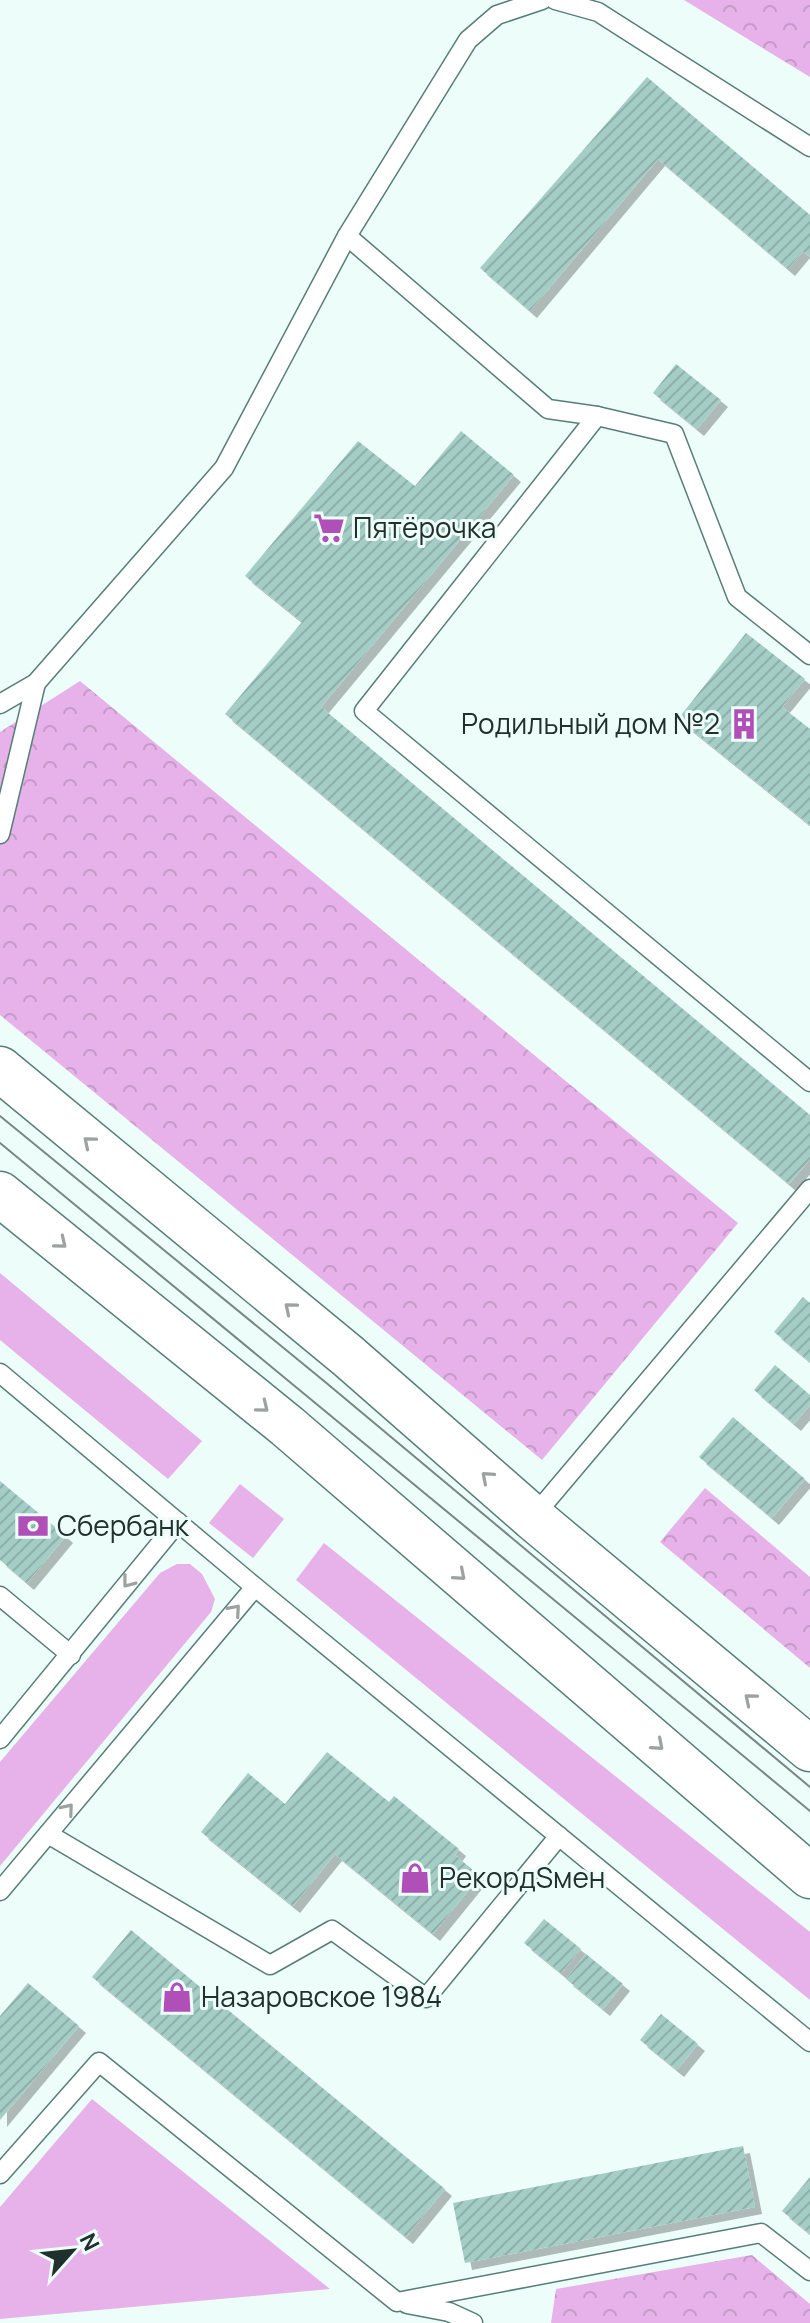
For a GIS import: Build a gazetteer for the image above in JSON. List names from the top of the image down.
{
  "places": {
    "supermarket": ["Пятёрочка"],
    "building": ["Родильный дом №2"],
    "bank": ["Сбербанк"],
    "shop": ["РекордSмен", "Назаровское 1984"]
  },
  "north": "top right"
}
